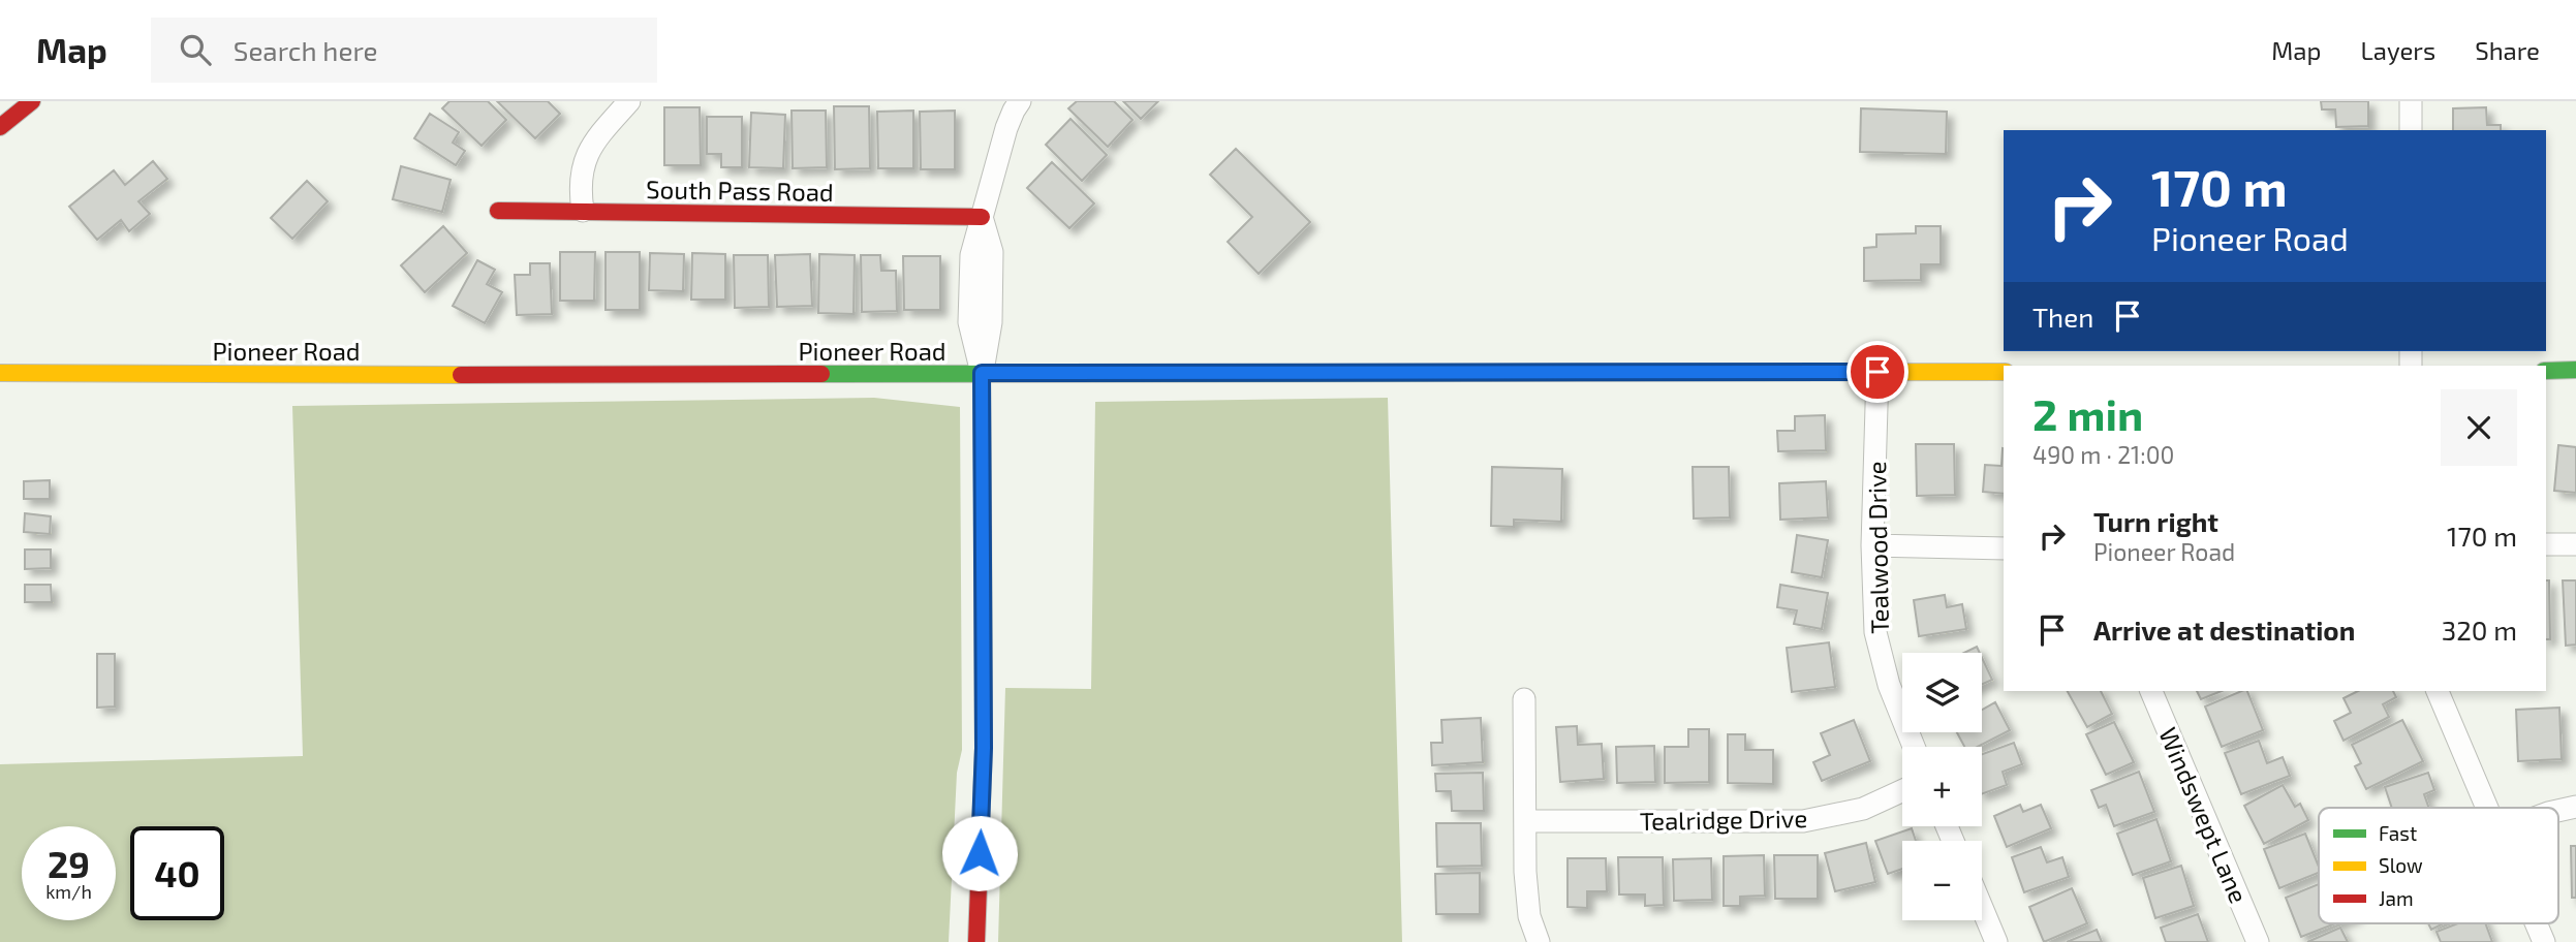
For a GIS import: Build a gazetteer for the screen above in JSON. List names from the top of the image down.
{
  "streets": {
    "main road": ["South Pass Road", "Pioneer Road"],
    "street": ["Tealwood Drive", "Windswept Lane", "Tealridge Drive"]
  },
  "crossings": [
    ["Pioneer Road", "Tealwood Drive"]
  ],
  "legend": ["Fast", "Slow", "Jam"],
  "page": {
    "header": "Map",
    "search": "Search here",
    "nav": ["Map", "Layers", "Share"],
    "turn": ["170 m", "Pioneer Road"],
    "then": "Then",
    "heading": ["2 min", "490 m · 21:00"],
    "list": [
      {
        "name": "Turn right",
        "note": "Pioneer Road",
        "value": "170 m"
      },
      {
        "name": "Arrive at destination",
        "value": "320 m"
      }
    ],
    "map_buttons": ["+", "−"],
    "speed": "29 km/h",
    "limit": "40"
  }
}
